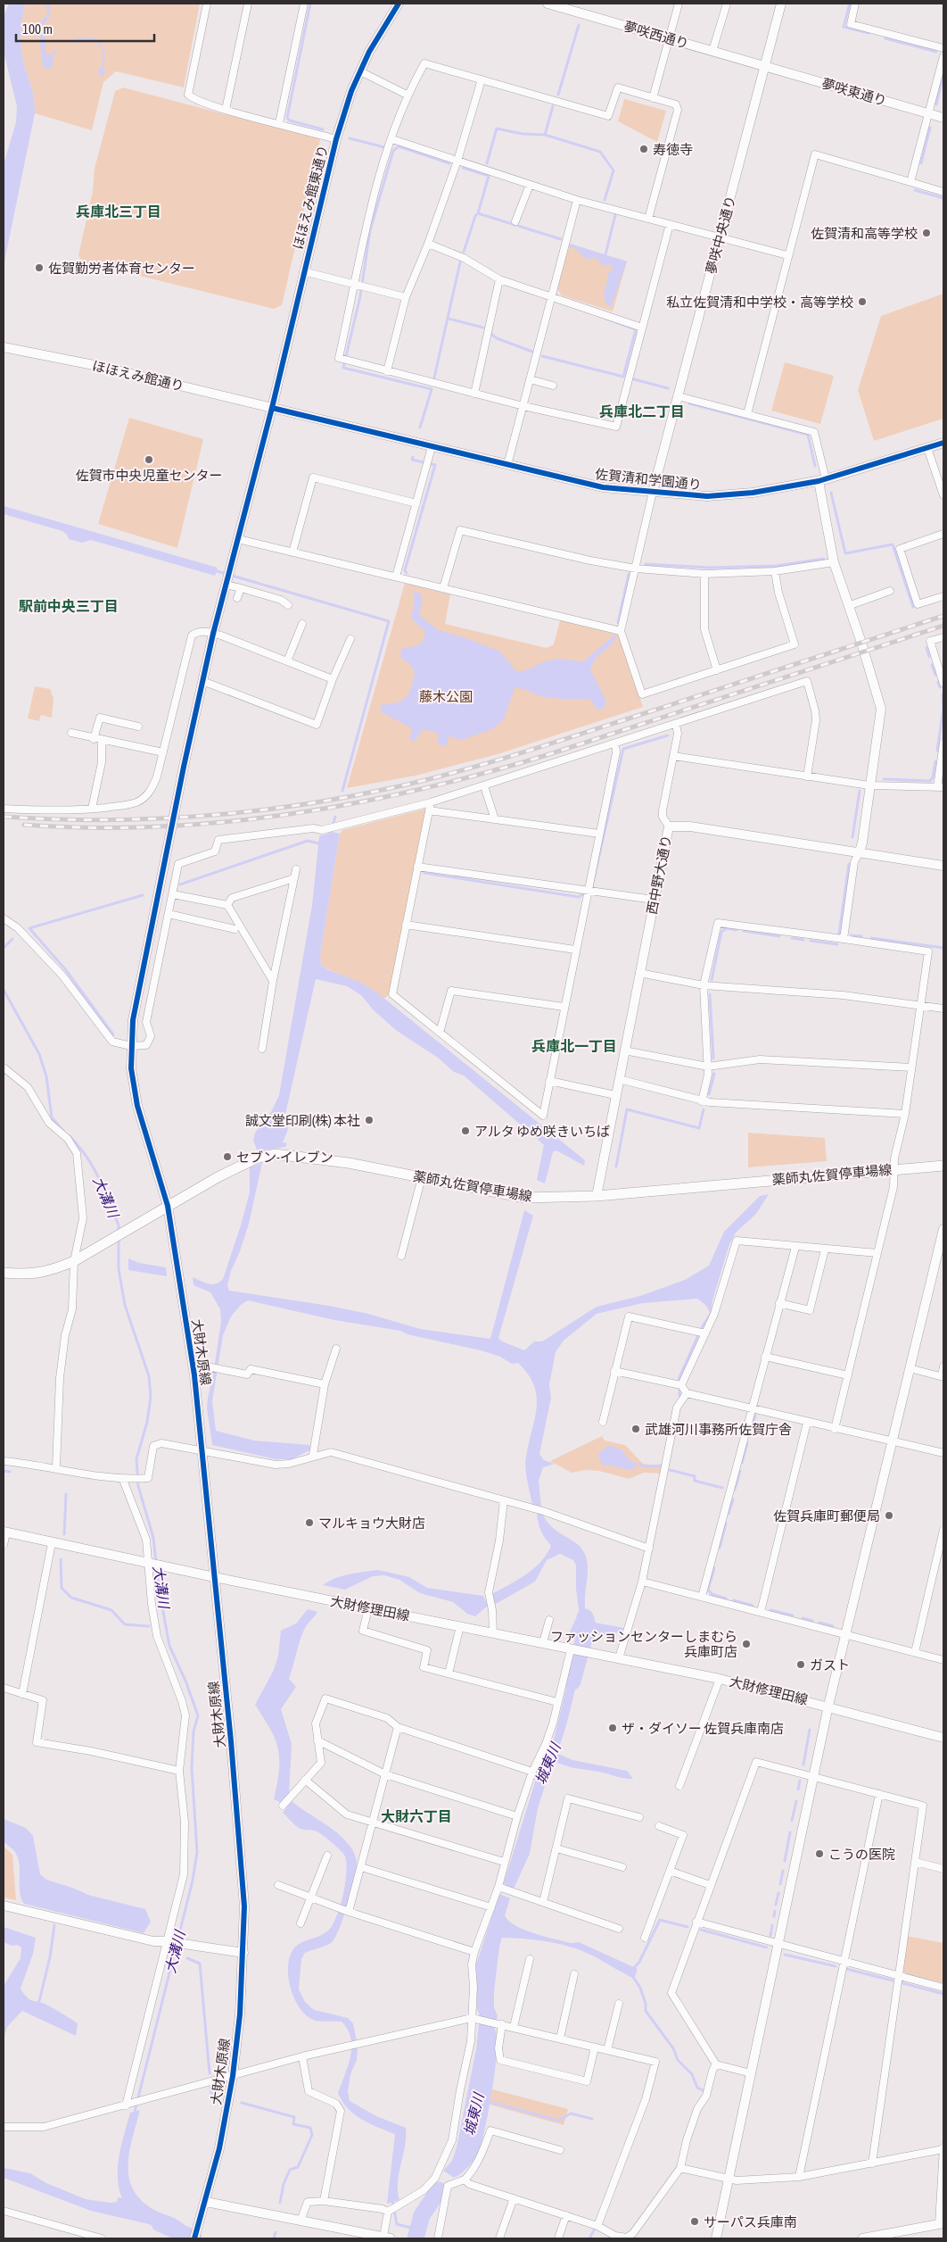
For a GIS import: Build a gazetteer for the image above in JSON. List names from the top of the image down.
{
  "streets": {
    "main road": ["薬師丸佐賀停車場線"],
    "street": [
      "夢咲西通り",
      "夢咲東通り",
      "ほほえみ館東通り",
      "夢咲中央通り",
      "ほほえみ館通り",
      "佐賀清和学園通り",
      "西中野大通り",
      "大財木原線",
      "大財修理田線"
    ]
  },
  "crossings": [
    ["夢咲西通り", "夢咲東通り"],
    ["夢咲西通り", "夢咲中央通り"],
    ["夢咲東通り", "夢咲中央通り"],
    ["ほほえみ館東通り", "ほほえみ館通り"],
    ["ほほえみ館東通り", "佐賀清和学園通り"],
    ["ほほえみ館東通り", "大財木原線"],
    ["夢咲中央通り", "佐賀清和学園通り"],
    ["ほほえみ館通り", "佐賀清和学園通り"],
    ["西中野大通り", "薬師丸佐賀停車場線"],
    ["薬師丸佐賀停車場線", "大財木原線"],
    ["大財木原線", "大財修理田線"]
  ],
  "districts": [
    "兵庫北三丁目",
    "兵庫北二丁目",
    "駅前中央三丁目",
    "兵庫北一丁目",
    "大財六丁目"
  ],
  "water": ["大溝川", "城東川"],
  "parks": ["藤木公園"],
  "places": [
    "寿徳寺",
    "佐賀清和高等学校",
    "佐賀勤労者体育センター",
    "私立佐賀清和中学校・高等学校",
    "佐賀市中央児童センター",
    "誠文堂印刷(株) 本社",
    "アルタ ゆめ咲きいちば",
    "セブン-イレブン",
    "武雄河川事務所佐賀庁舎",
    "佐賀兵庫町郵便局",
    "マルキョウ大財店",
    "ファッションセンターしまむら 兵庫町店",
    "ガスト",
    "ザ・ダイソー 佐賀兵庫南店",
    "こうの医院",
    "サーパス兵庫南"
  ],
  "scale_bar": "100 m"
}
